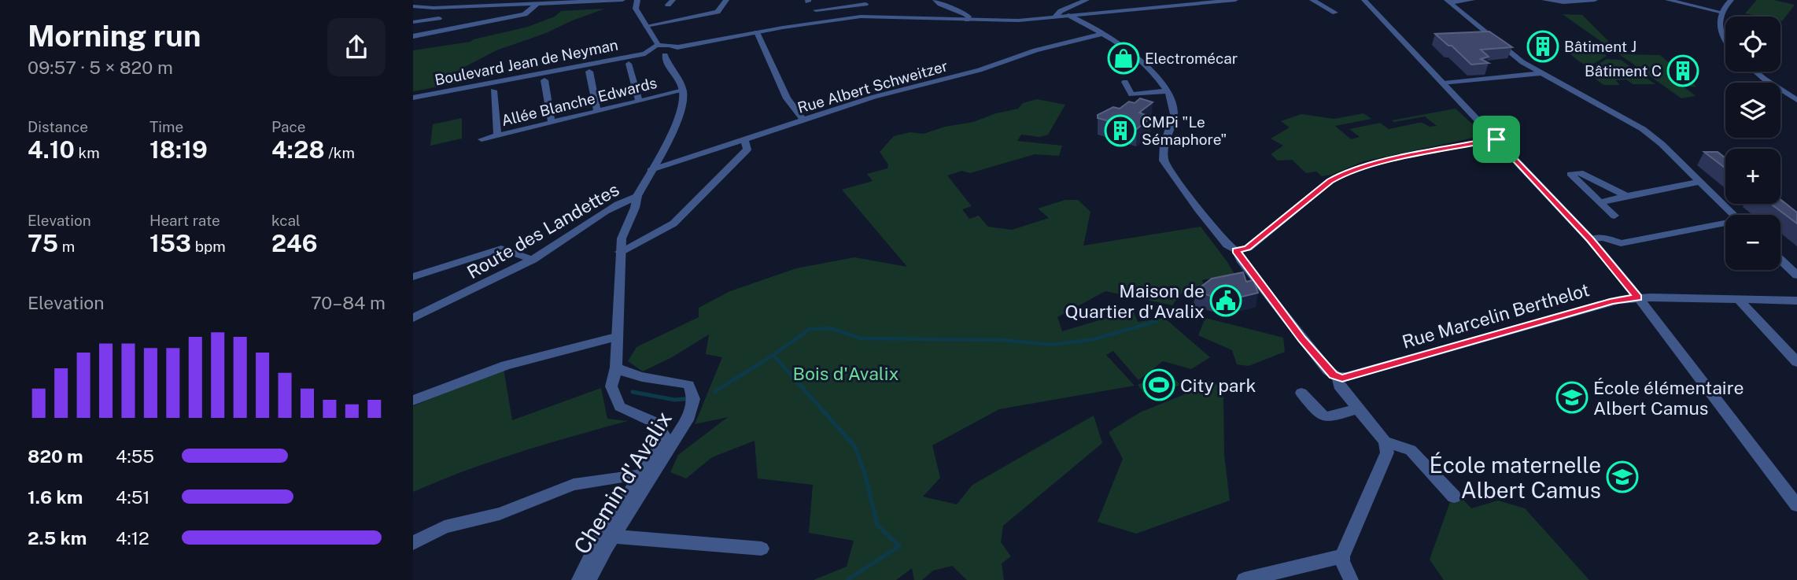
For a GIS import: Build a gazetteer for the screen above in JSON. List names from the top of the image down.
{
  "streets": {
    "street": [
      "Boulevard Jean de Neyman",
      "Rue Albert Schweitzer",
      "Allée Blanche Edwards",
      "Route des Landettes",
      "Rue Marcelin Berthelot",
      "Chemin d'Avalix"
    ]
  },
  "crossings": [
    ["Rue Albert Schweitzer", "Route des Landettes"],
    ["Allée Blanche Edwards", "Route des Landettes"],
    ["Route des Landettes", "Chemin d'Avalix"]
  ],
  "parks": ["Bois d'Avalix"],
  "places": {
    "building": ["Bâtiment J", "Bâtiment C", "CMPi \"Le Sémaphore\""],
    "shop": ["Electromécar"],
    "public building": ["Maison de Quartier d'Avalix"],
    "sports": ["City park"],
    "school or university": ["École élémentaire Albert Camus", "École maternelle Albert Camus"]
  },
  "page": {
    "heading": ["Morning run", "09:57 · 5 × 820 m"],
    "map_buttons": ["+", "−"],
    "stats": [
      ["Distance", "4.10 km"],
      ["Time", "18:19"],
      ["Pace", "4:28 /km"],
      ["Elevation", "75 m"],
      ["Heart rate", "153 bpm"],
      ["kcal", "246"]
    ],
    "chart": ["Elevation", "70–84 m"],
    "list": [
      {
        "name": "820 m",
        "note": "4:55"
      },
      {
        "name": "1.6 km",
        "note": "4:51"
      },
      {
        "name": "2.5 km",
        "note": "4:12"
      }
    ]
  }
}
